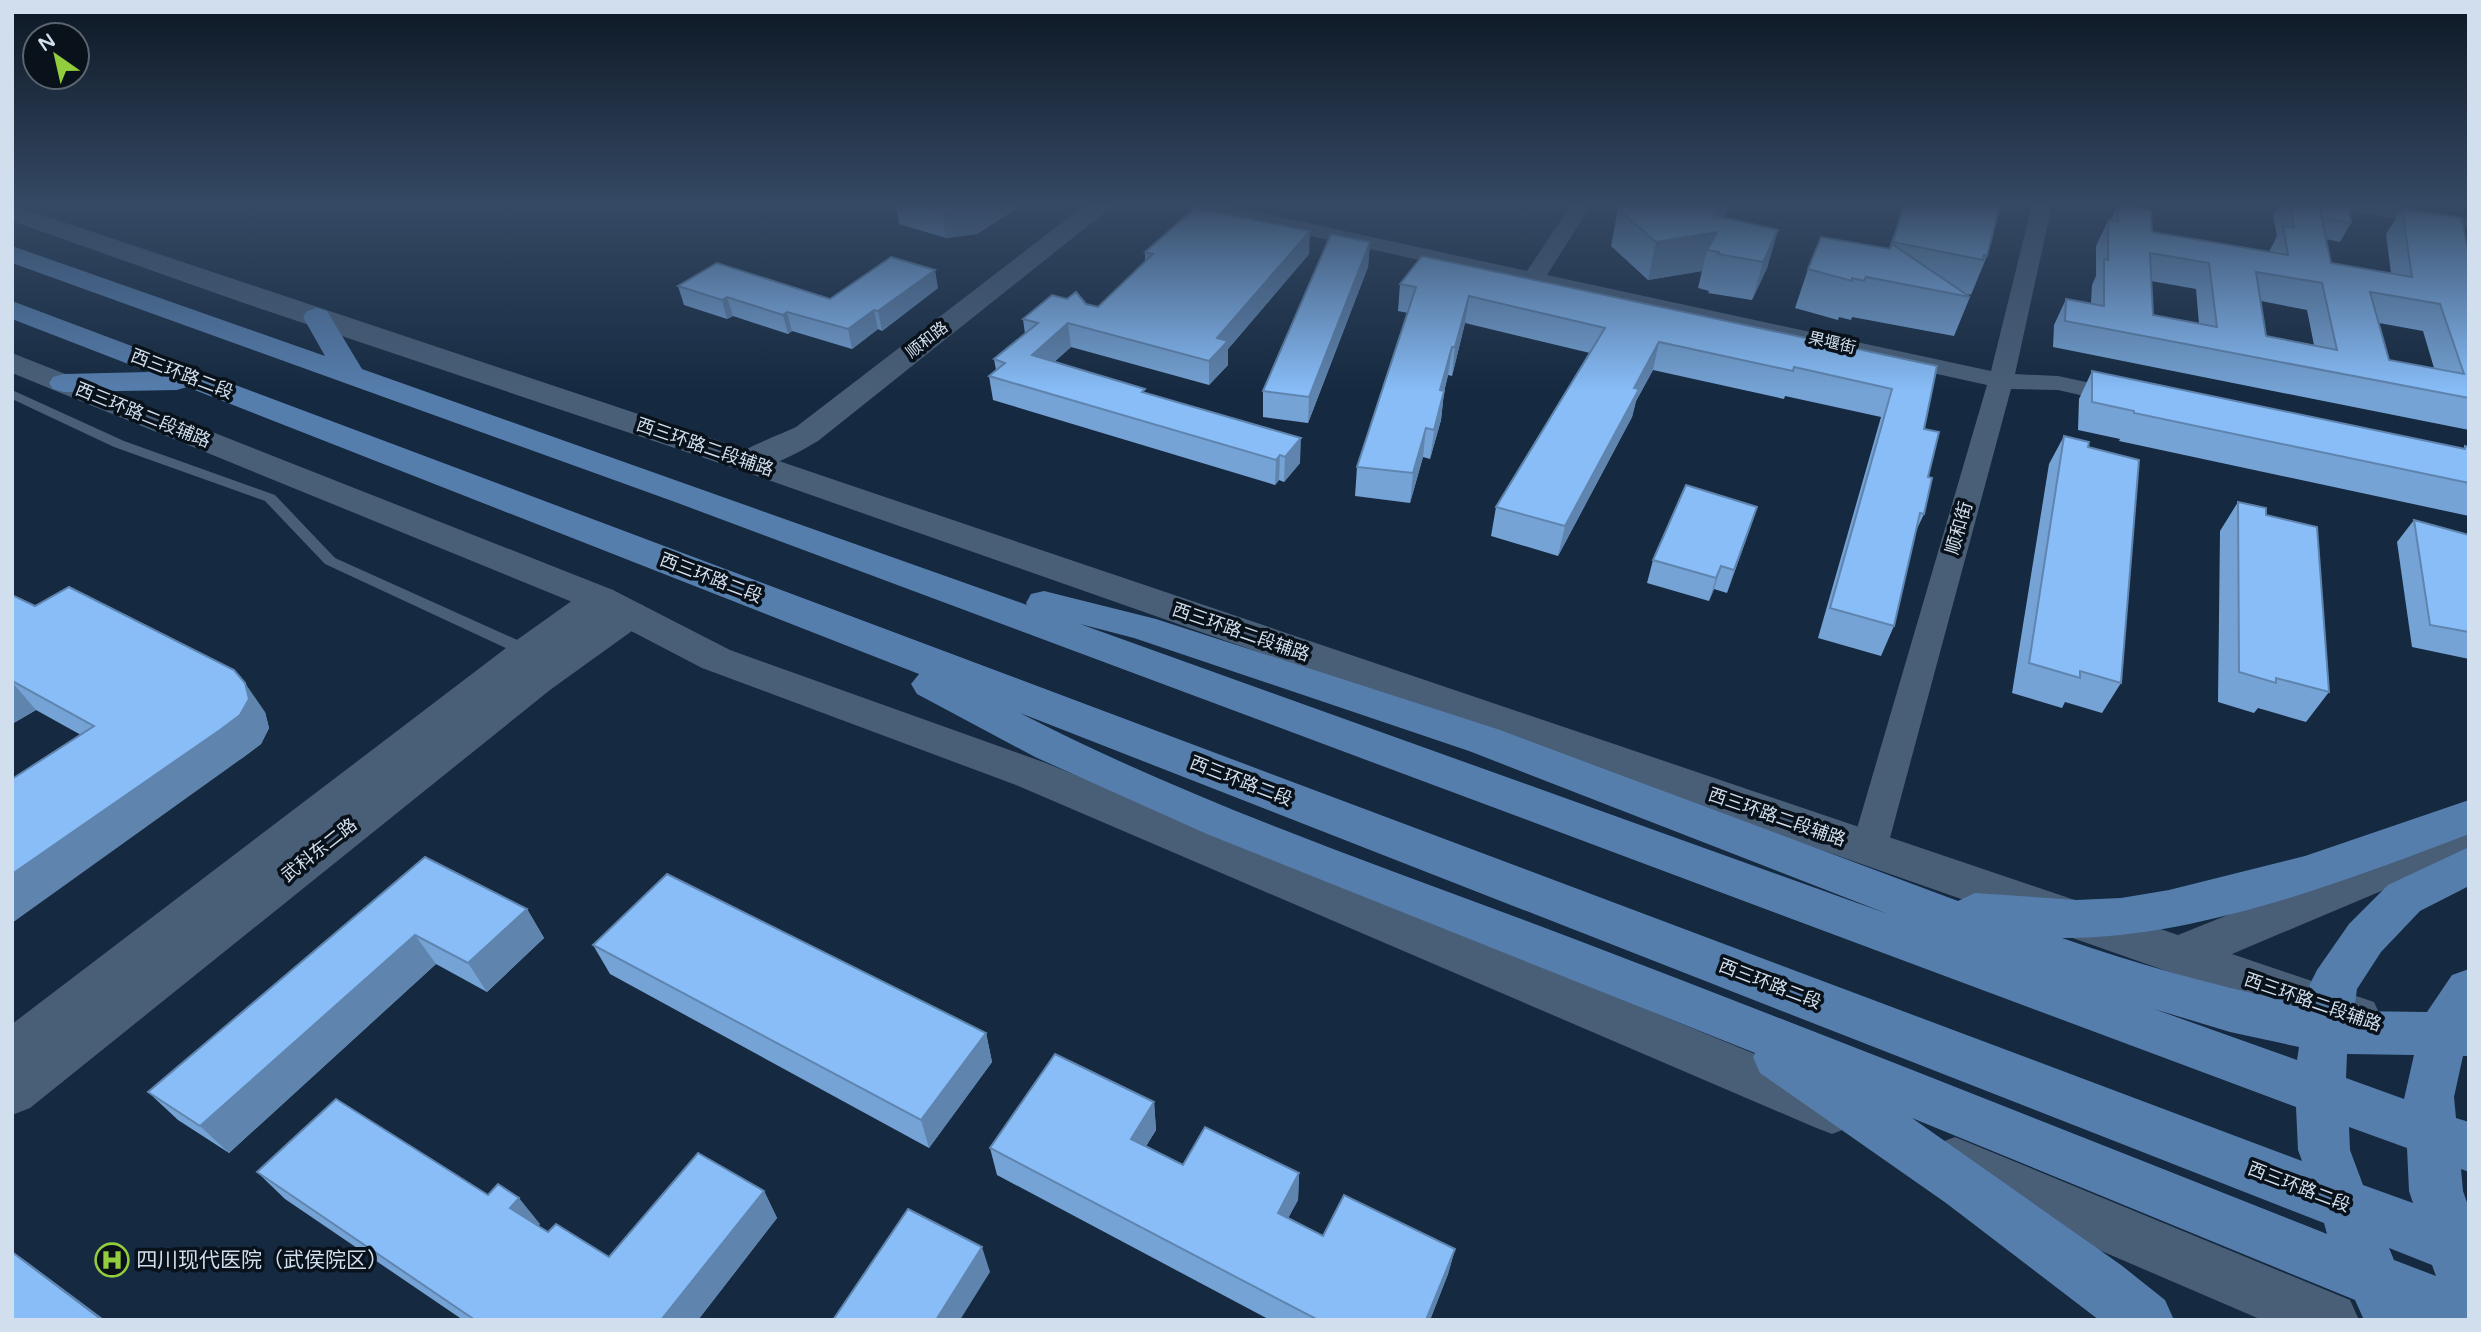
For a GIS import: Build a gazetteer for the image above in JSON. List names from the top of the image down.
{
  "streets": {
    "highway": ["西三环路二段"],
    "main road": ["顺和路", "西三环路二段辅路", "武科东二路"],
    "street": ["果堰街", "顺和街"]
  },
  "crossings": [
    ["顺和路", "西三环路二段辅路"],
    ["果堰街", "顺和街"],
    ["西三环路二段辅路", "顺和街"],
    ["西三环路二段辅路", "武科东二路"]
  ],
  "places": {
    "hospital": ["四川现代医院（武侯院区）"]
  },
  "north": "top left"
}
